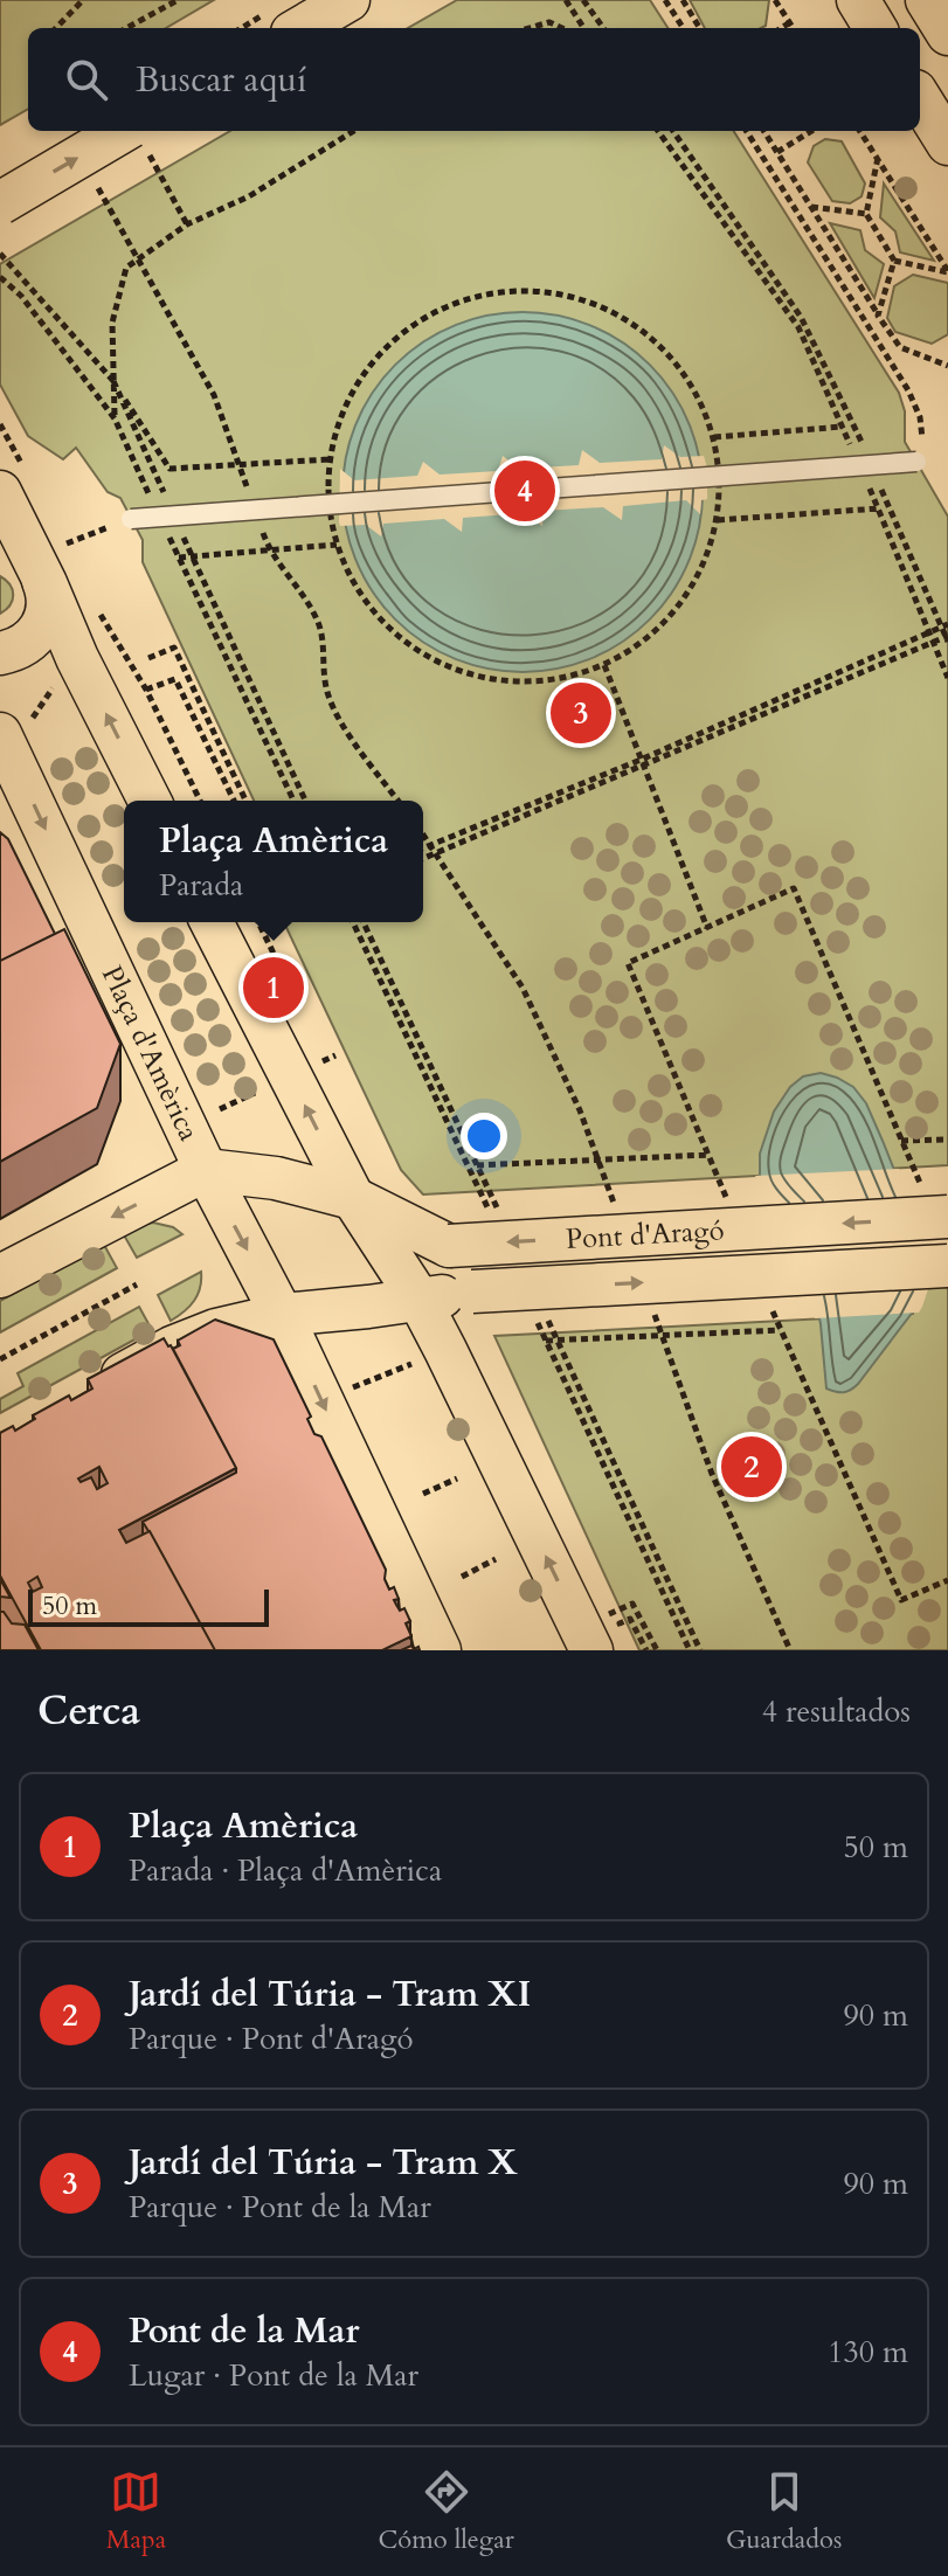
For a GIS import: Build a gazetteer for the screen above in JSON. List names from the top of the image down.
{
  "streets": {
    "main road": ["Plaça d'Amèrica", "Pont d'Aragó"]
  },
  "crossings": [
    ["Plaça d'Amèrica", "Pont d'Aragó"]
  ],
  "scale_bar": "50 m",
  "page": {
    "search": "Buscar aquí",
    "pins": [
      "4",
      "3",
      "1",
      "2"
    ],
    "popup": ["Plaça Amèrica", "Parada"],
    "scale": "50 m",
    "heading": ["Cerca", "4 resultados"],
    "list": [
      {
        "mark": "1",
        "name": "Plaça Amèrica",
        "note": "Parada · Plaça d'Amèrica",
        "value": "50 m"
      },
      {
        "mark": "2",
        "name": "Jardí del Túria - Tram XI",
        "note": "Parque · Pont d'Aragó",
        "value": "90 m"
      },
      {
        "mark": "3",
        "name": "Jardí del Túria - Tram X",
        "note": "Parque · Pont de la Mar",
        "value": "90 m"
      },
      {
        "mark": "4",
        "name": "Pont de la Mar",
        "note": "Lugar · Pont de la Mar",
        "value": "130 m"
      }
    ],
    "nav": ["Mapa", "Cómo llegar", "Guardados"]
  }
}
